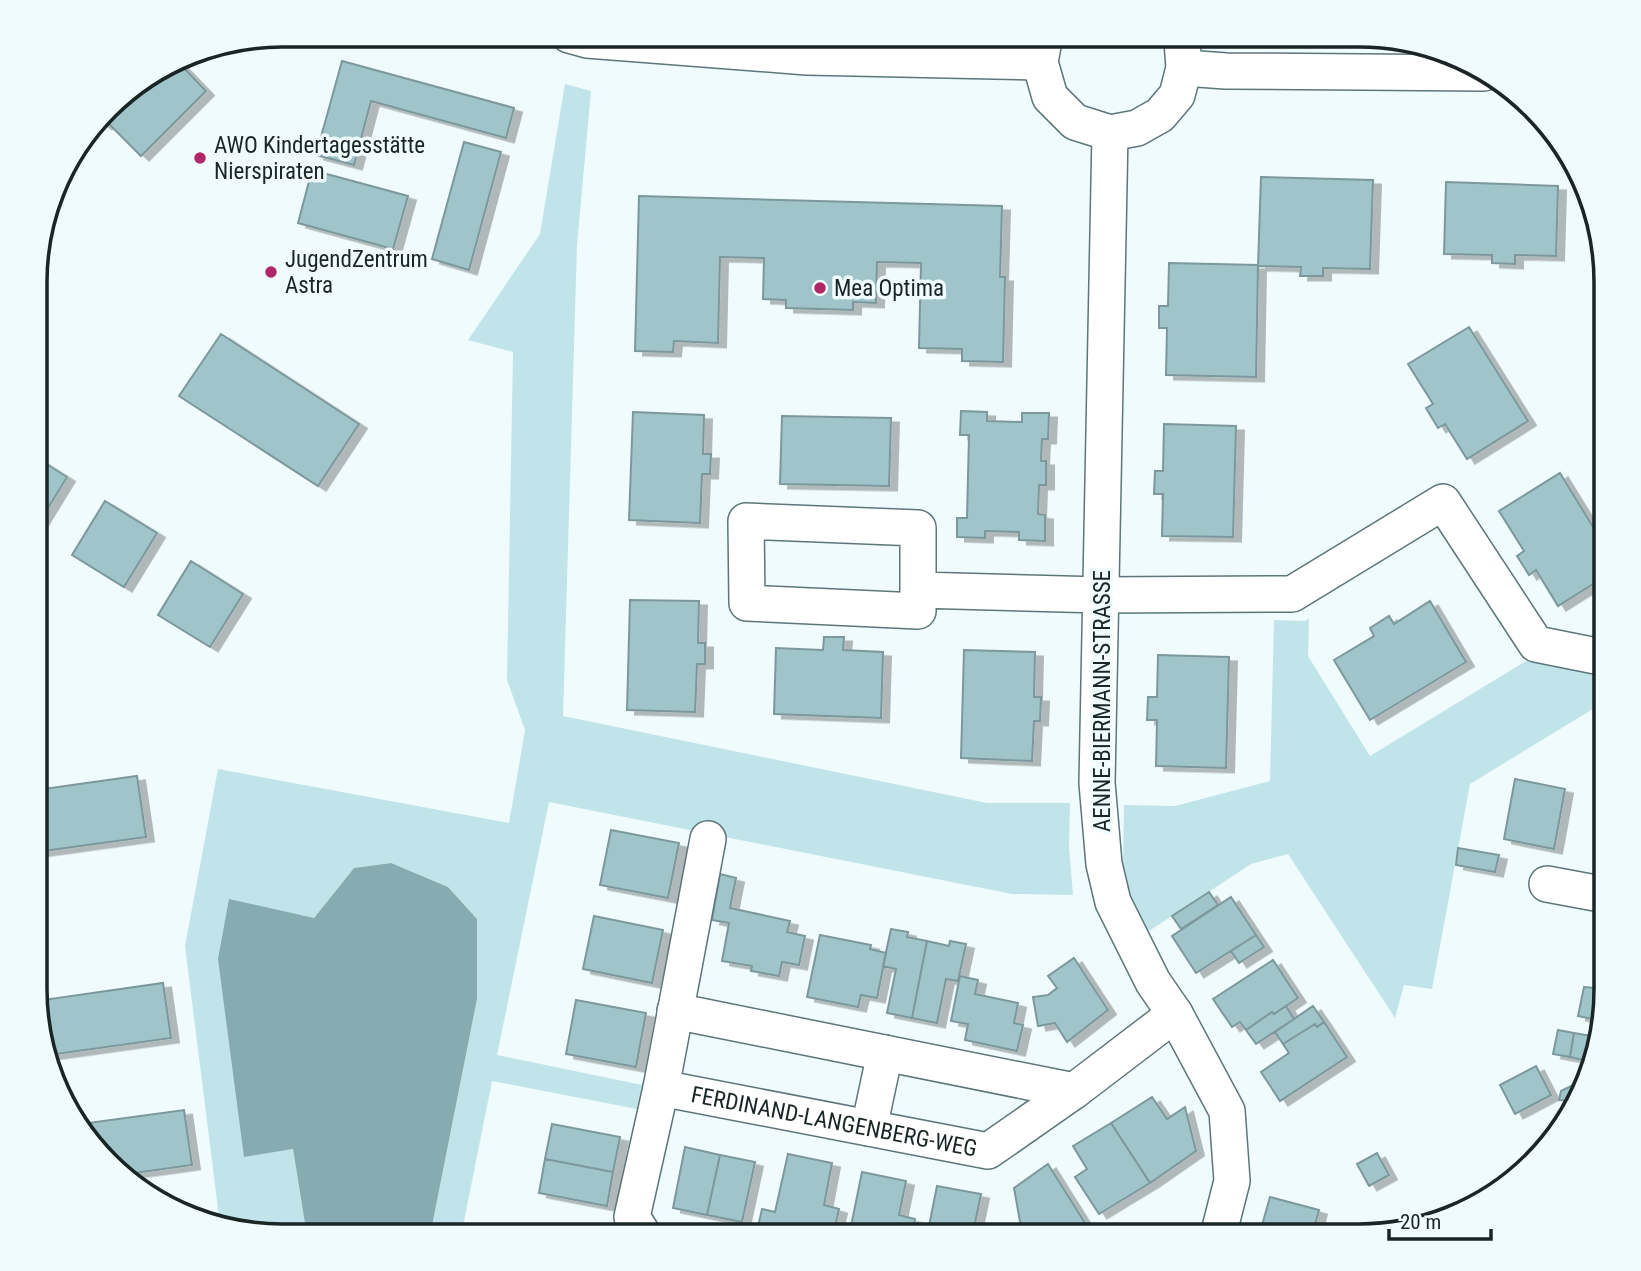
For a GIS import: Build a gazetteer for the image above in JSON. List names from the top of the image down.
{
  "streets": {
    "street": ["AENNE-BIERMANN-STRASSE", "FERDINAND-LANGENBERG-WEG"]
  },
  "crossings": [
    ["AENNE-BIERMANN-STRASSE", "FERDINAND-LANGENBERG-WEG"]
  ],
  "places": ["AWO Kindertagesstätte Nierspiraten", "JugendZentrum Astra", "Mea Optima"],
  "scale_bar": "20 m"
}
